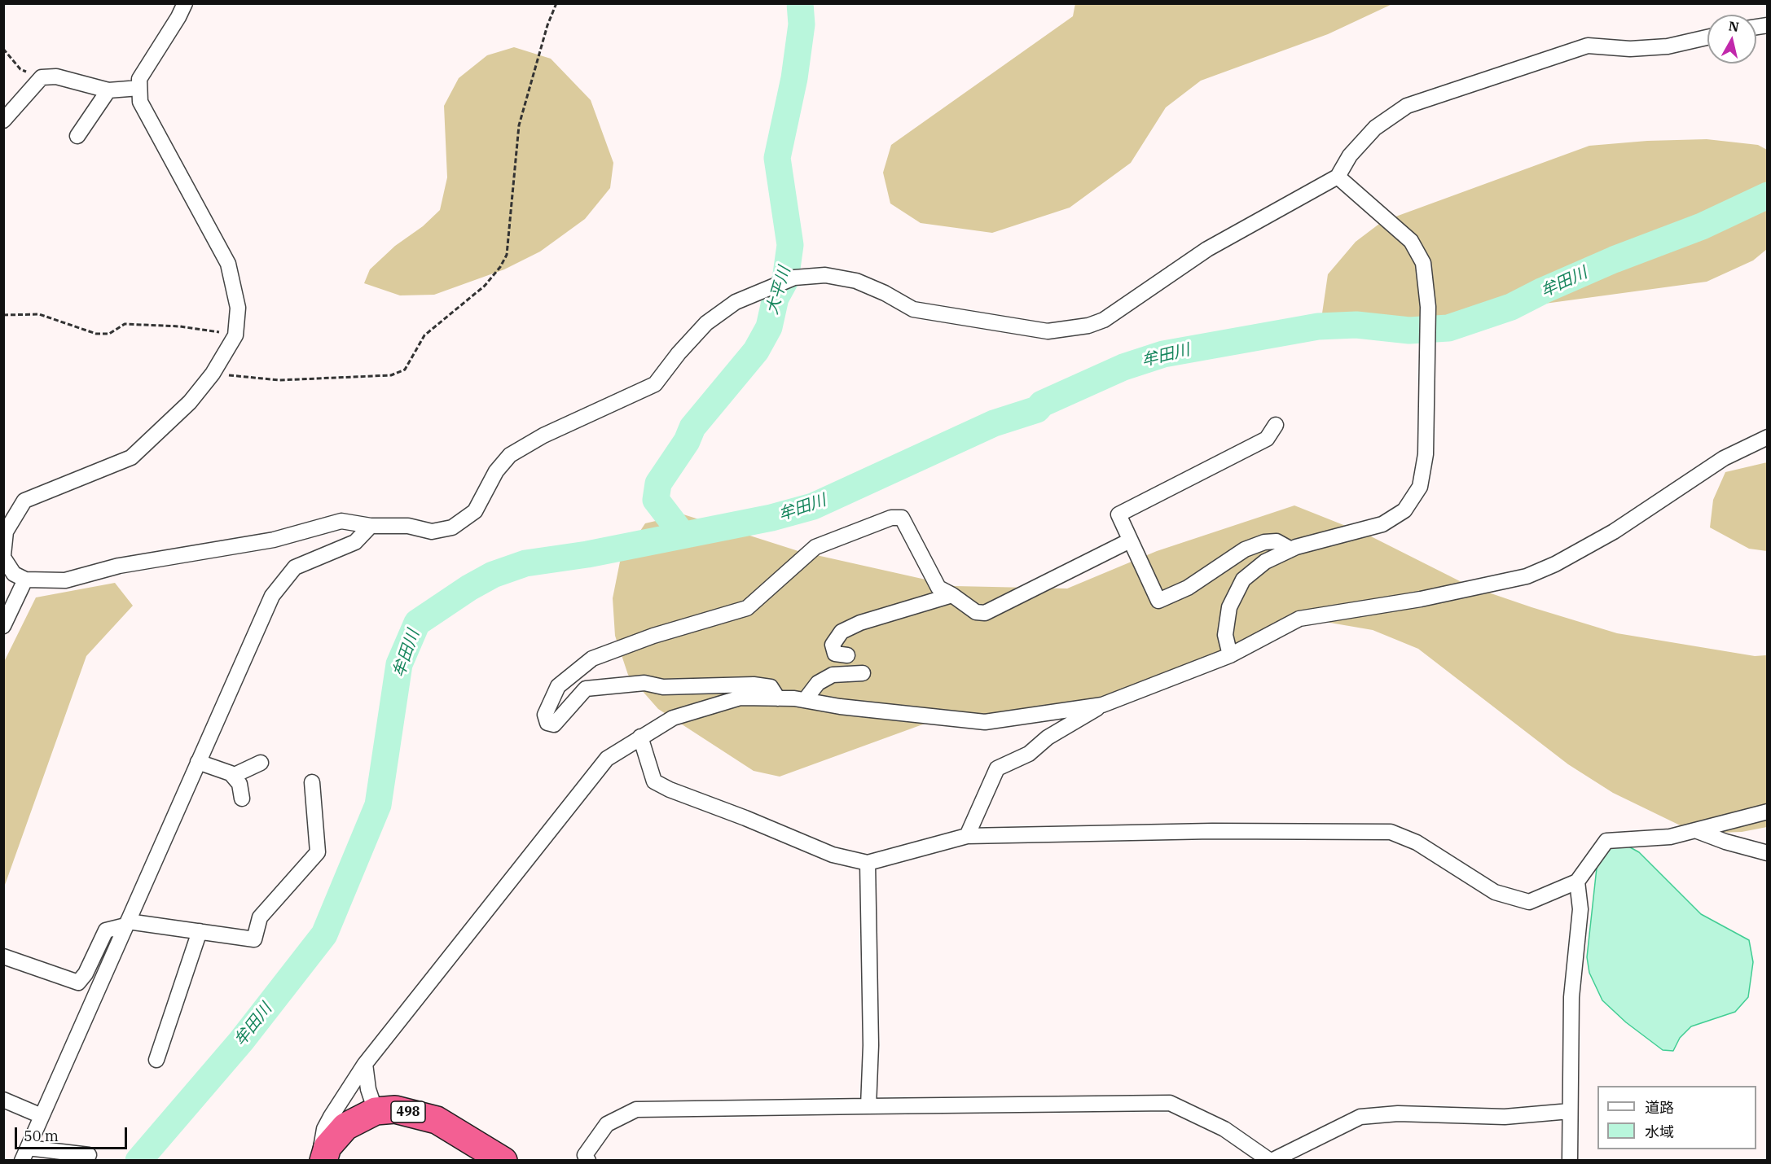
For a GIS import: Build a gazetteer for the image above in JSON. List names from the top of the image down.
{
  "streets": {
    "highway": ["498"]
  },
  "water": ["牟田川", "大平川"],
  "legend": ["道路", "水域"],
  "scale_bar": "50 m",
  "north": "top"
}
